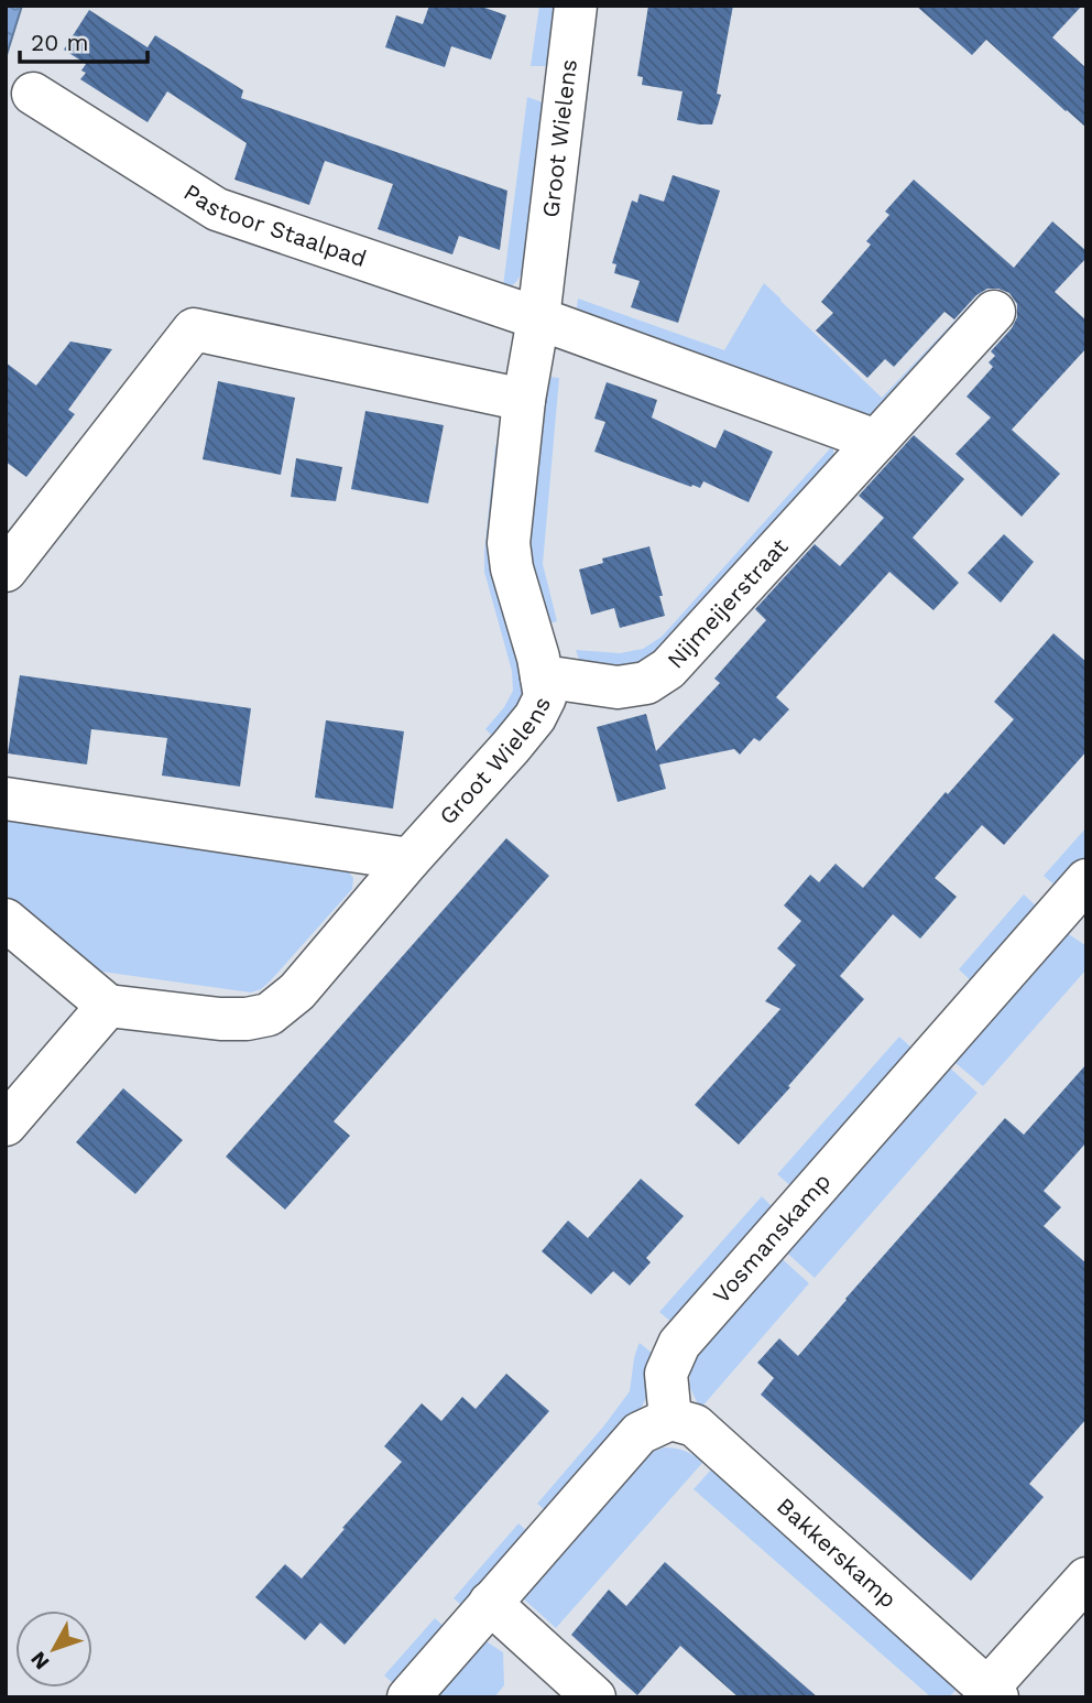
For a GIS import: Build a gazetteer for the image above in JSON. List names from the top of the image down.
{
  "streets": {
    "street": [
      "Groot Wielens",
      "Pastoor Staalpad",
      "Nijmeijerstraat",
      "Vosmanskamp",
      "Bakkerskamp"
    ]
  },
  "crossings": [
    ["Groot Wielens", "Pastoor Staalpad"],
    ["Groot Wielens", "Nijmeijerstraat"],
    ["Vosmanskamp", "Bakkerskamp"]
  ],
  "scale_bar": "20 m",
  "north": "bottom left"
}
